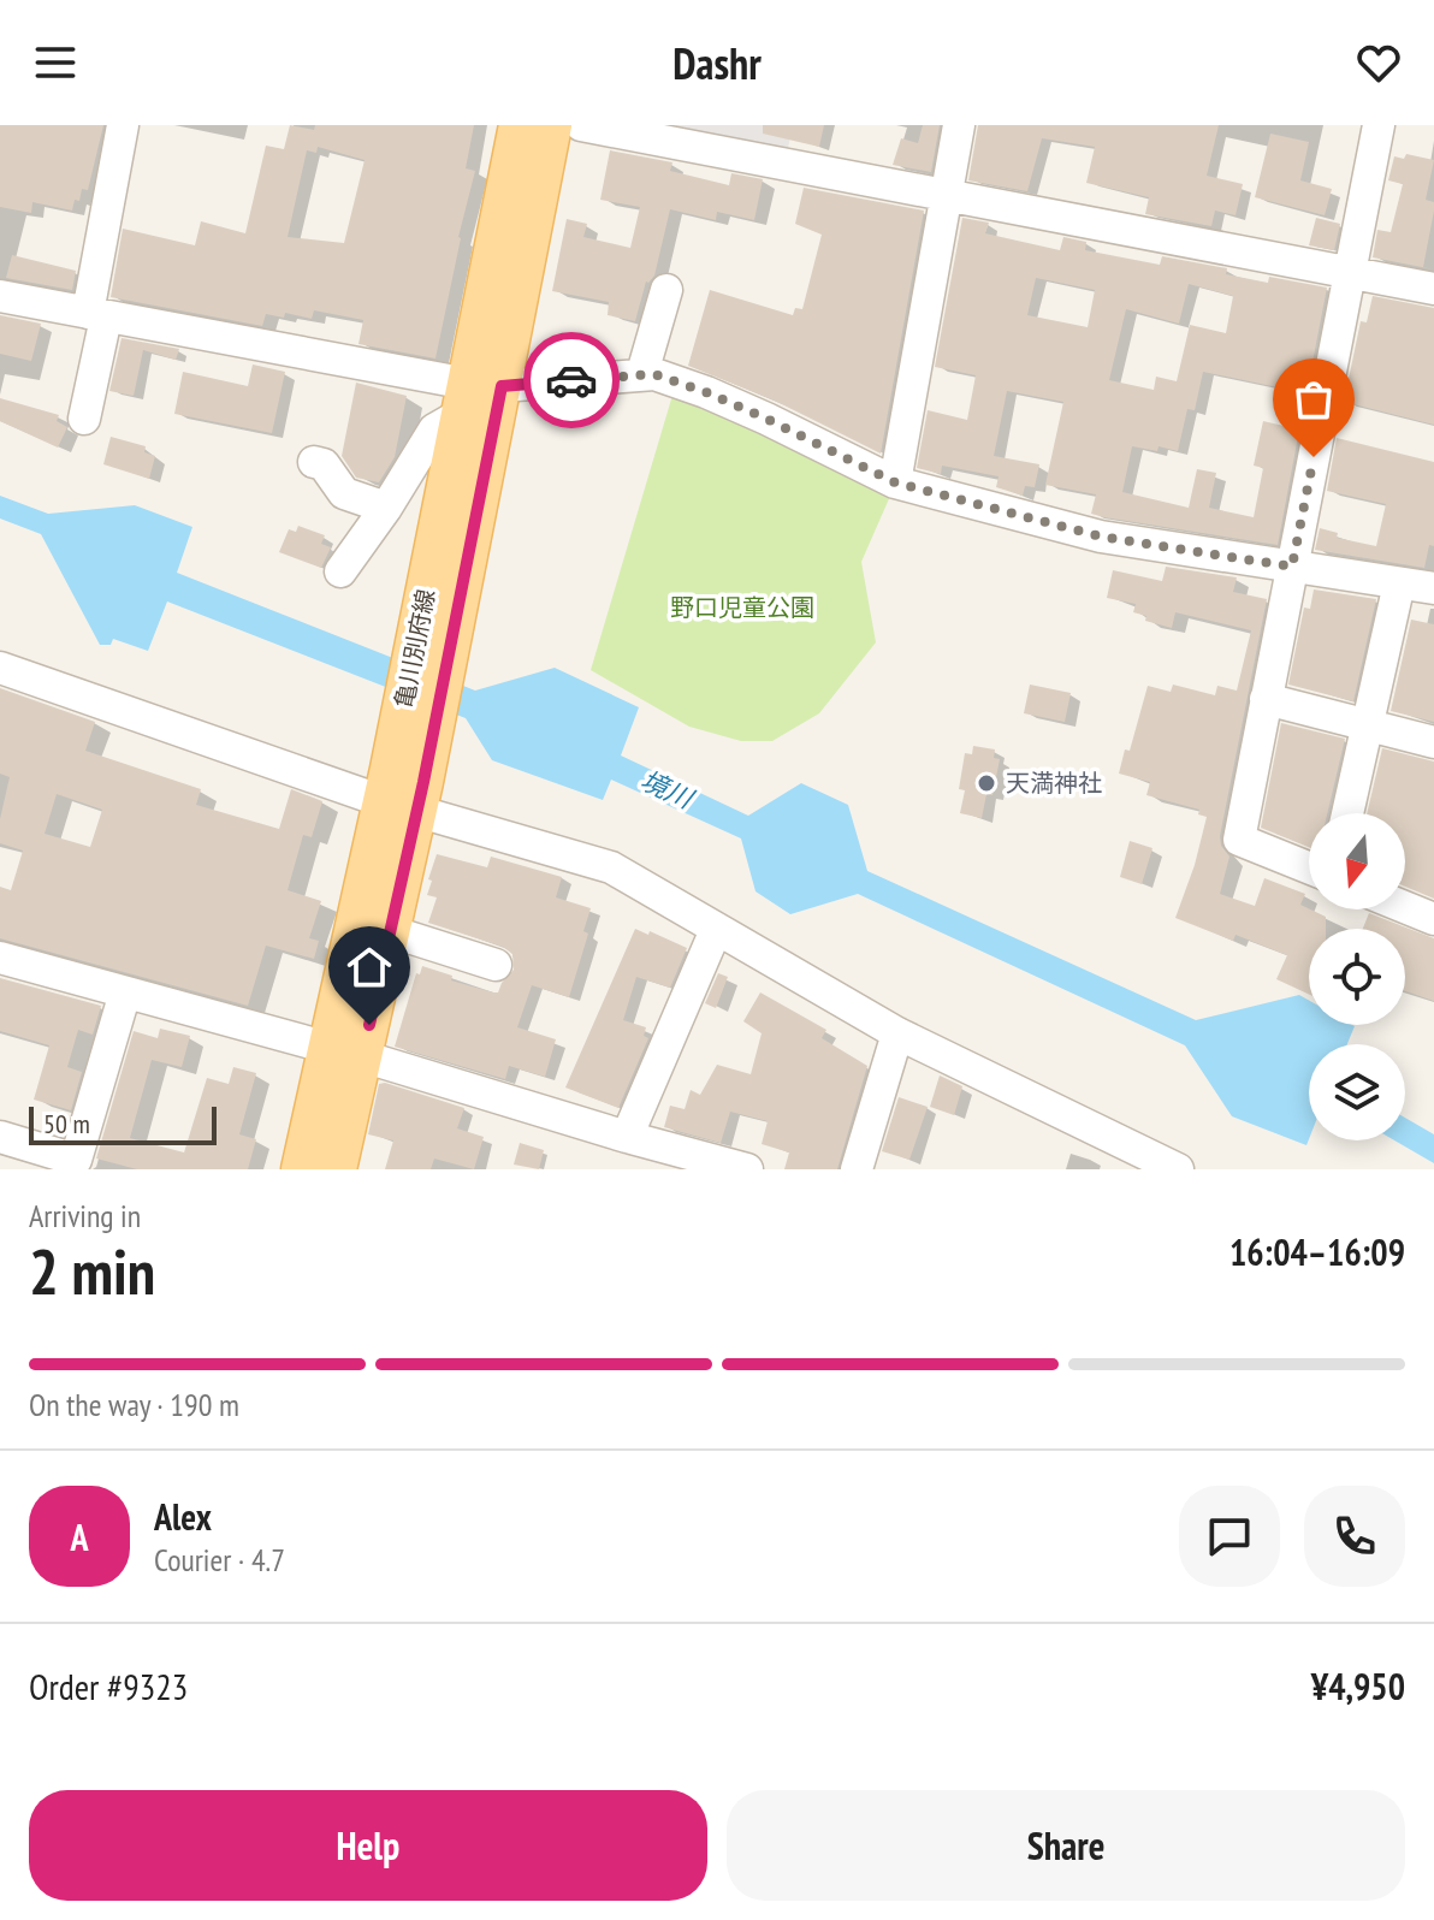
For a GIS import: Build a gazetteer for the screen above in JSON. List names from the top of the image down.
{
  "streets": {
    "main road": ["亀川別府線"]
  },
  "water": ["境川"],
  "parks": ["野口児童公園"],
  "places": ["天満神社"],
  "scale_bar": "50 m",
  "north": "bottom",
  "page": {
    "header": "Dashr",
    "scale": "50 m",
    "heading": ["2 min", "Arriving in", "16:04–16:09"],
    "panel": [
      "Alex",
      "Courier · 4.7",
      "Order #9323",
      "¥4,950"
    ],
    "bar": "On the way · 190 m",
    "round": "A",
    "buttons": ["Help", "Share"]
  }
}
